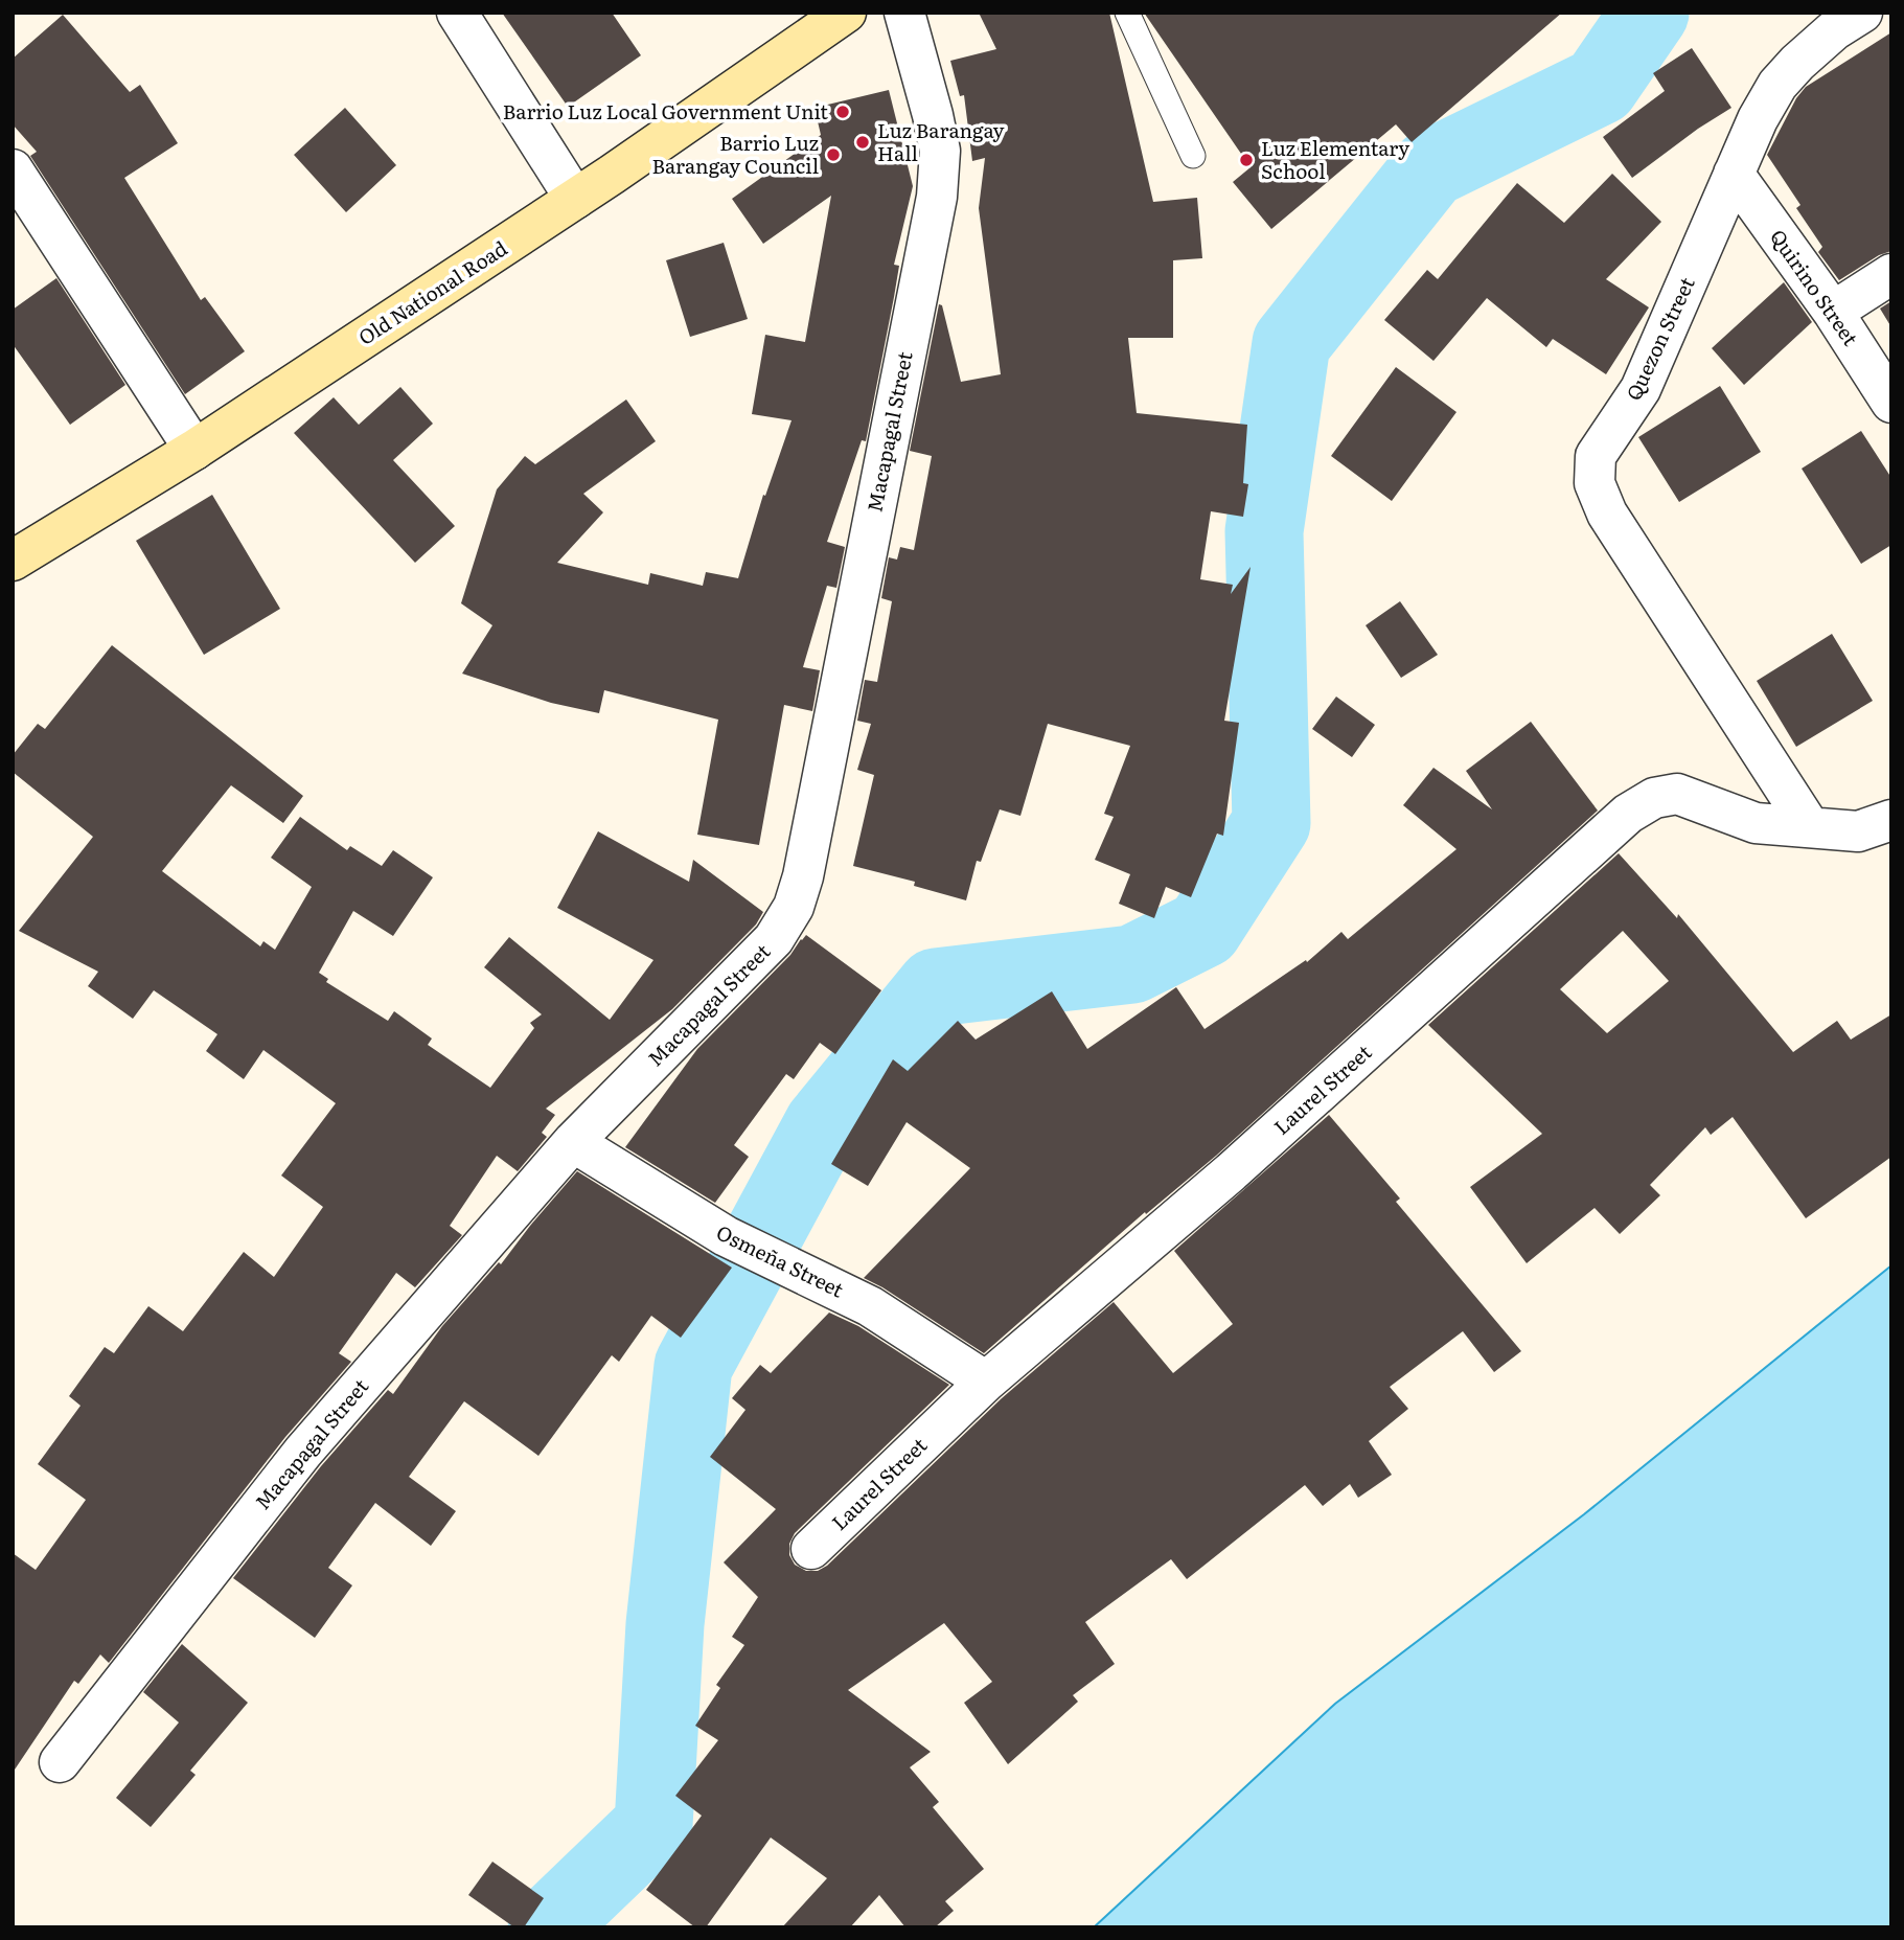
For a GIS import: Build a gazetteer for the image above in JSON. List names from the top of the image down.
{
  "streets": {
    "main road": ["Old National Road"],
    "street": [
      "Quirino Street",
      "Quezon Street",
      "Macapagal Street",
      "Laurel Street",
      "Osmeña Street"
    ]
  },
  "crossings": [
    ["Quirino Street", "Quezon Street"],
    ["Quezon Street", "Laurel Street"],
    ["Macapagal Street", "Osmeña Street"],
    ["Laurel Street", "Osmeña Street"]
  ],
  "places": [
    "Barrio Luz Local Government Unit",
    "Luz Barangay Hall",
    "Barrio Luz Barangay Council",
    "Luz Elementary School"
  ]
}
